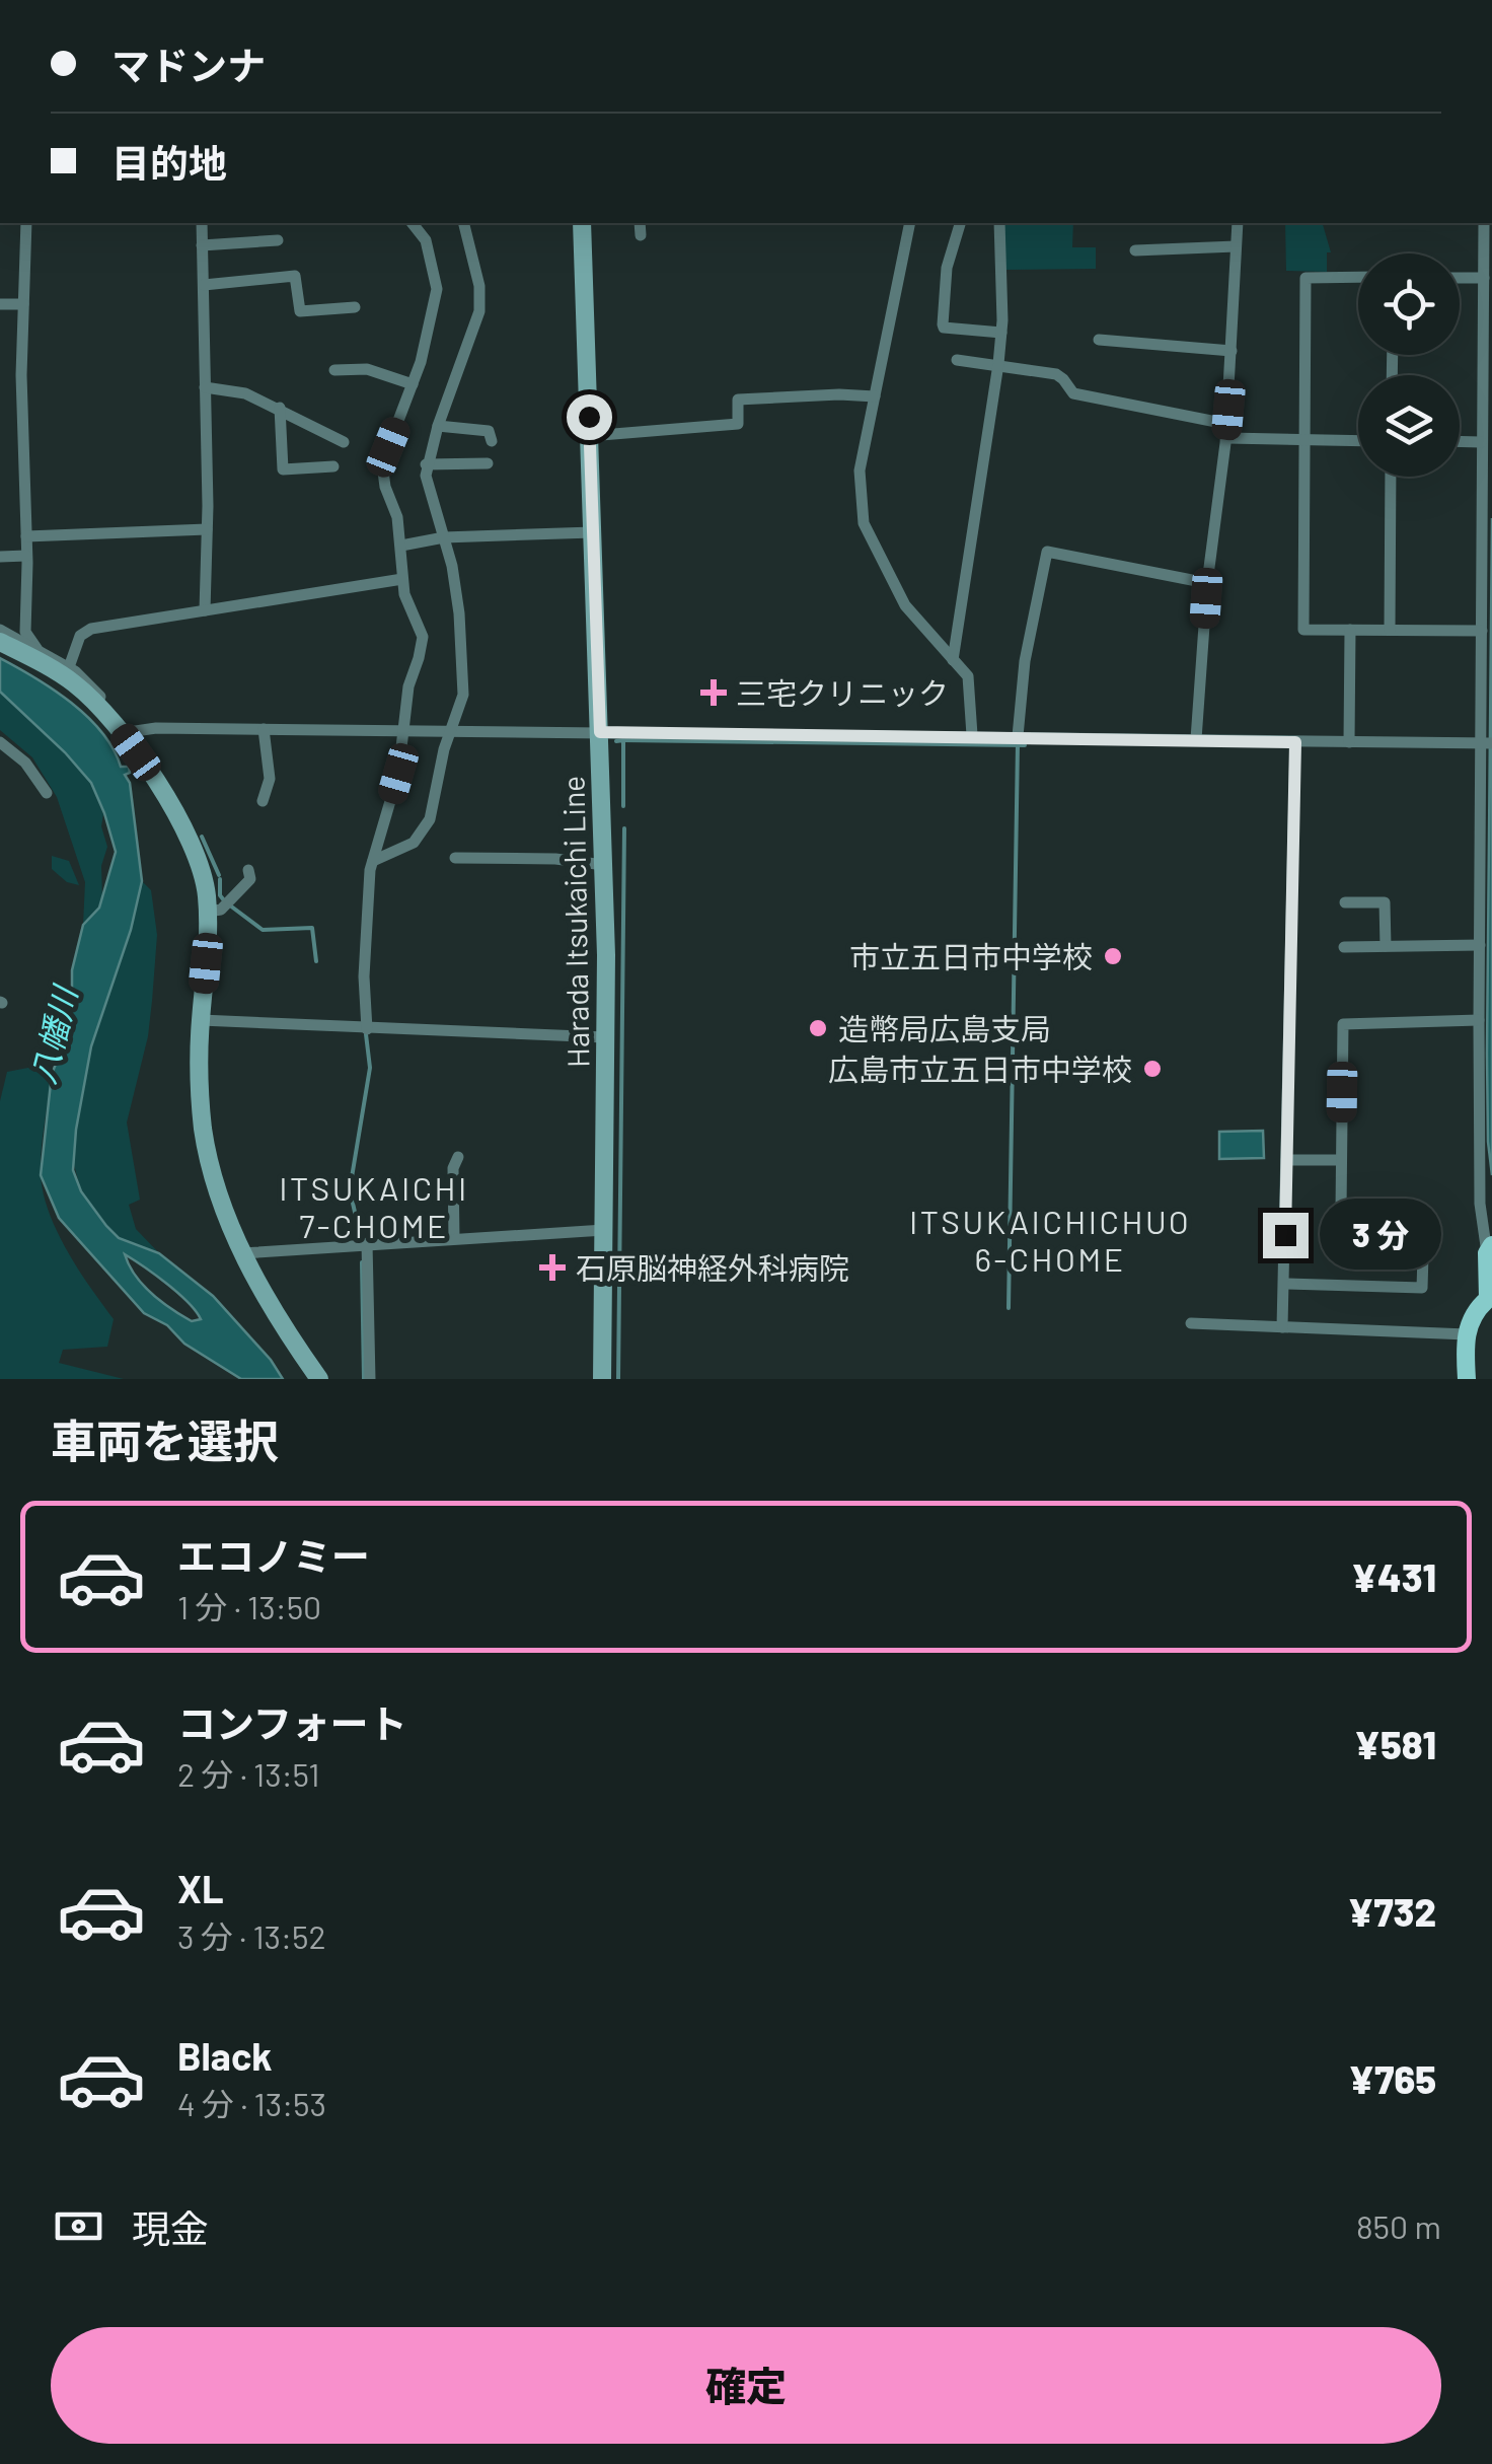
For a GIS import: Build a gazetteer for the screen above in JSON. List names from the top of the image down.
{
  "streets": {
    "main road": ["Harada Itsukaichi Line"]
  },
  "districts": ["ITSUKAICHI 7-CHOME", "ITSUKAICHICHUO 6-CHOME"],
  "water": ["八幡川"],
  "places": {
    "health": ["三宅クリニック", "石原脳神経外科病院"],
    "other": ["市立五日市中学校", "造幣局広島支局", "広島市立五日市中学校"]
  },
  "page": {
    "banner": ["マドンナ", "目的地"],
    "bubble": "3 分",
    "heading": "車両を選択",
    "list": [
      {
        "name": "エコノミー",
        "note": "1 分 · 13:50",
        "value": "¥431"
      },
      {
        "name": "コンフォート",
        "note": "2 分 · 13:51",
        "value": "¥581"
      },
      {
        "name": "XL",
        "note": "3 分 · 13:52",
        "value": "¥732"
      },
      {
        "name": "Black",
        "note": "4 分 · 13:53",
        "value": "¥765"
      }
    ],
    "pay": ["現金", "850 m"],
    "buttons": "確定"
  }
}
